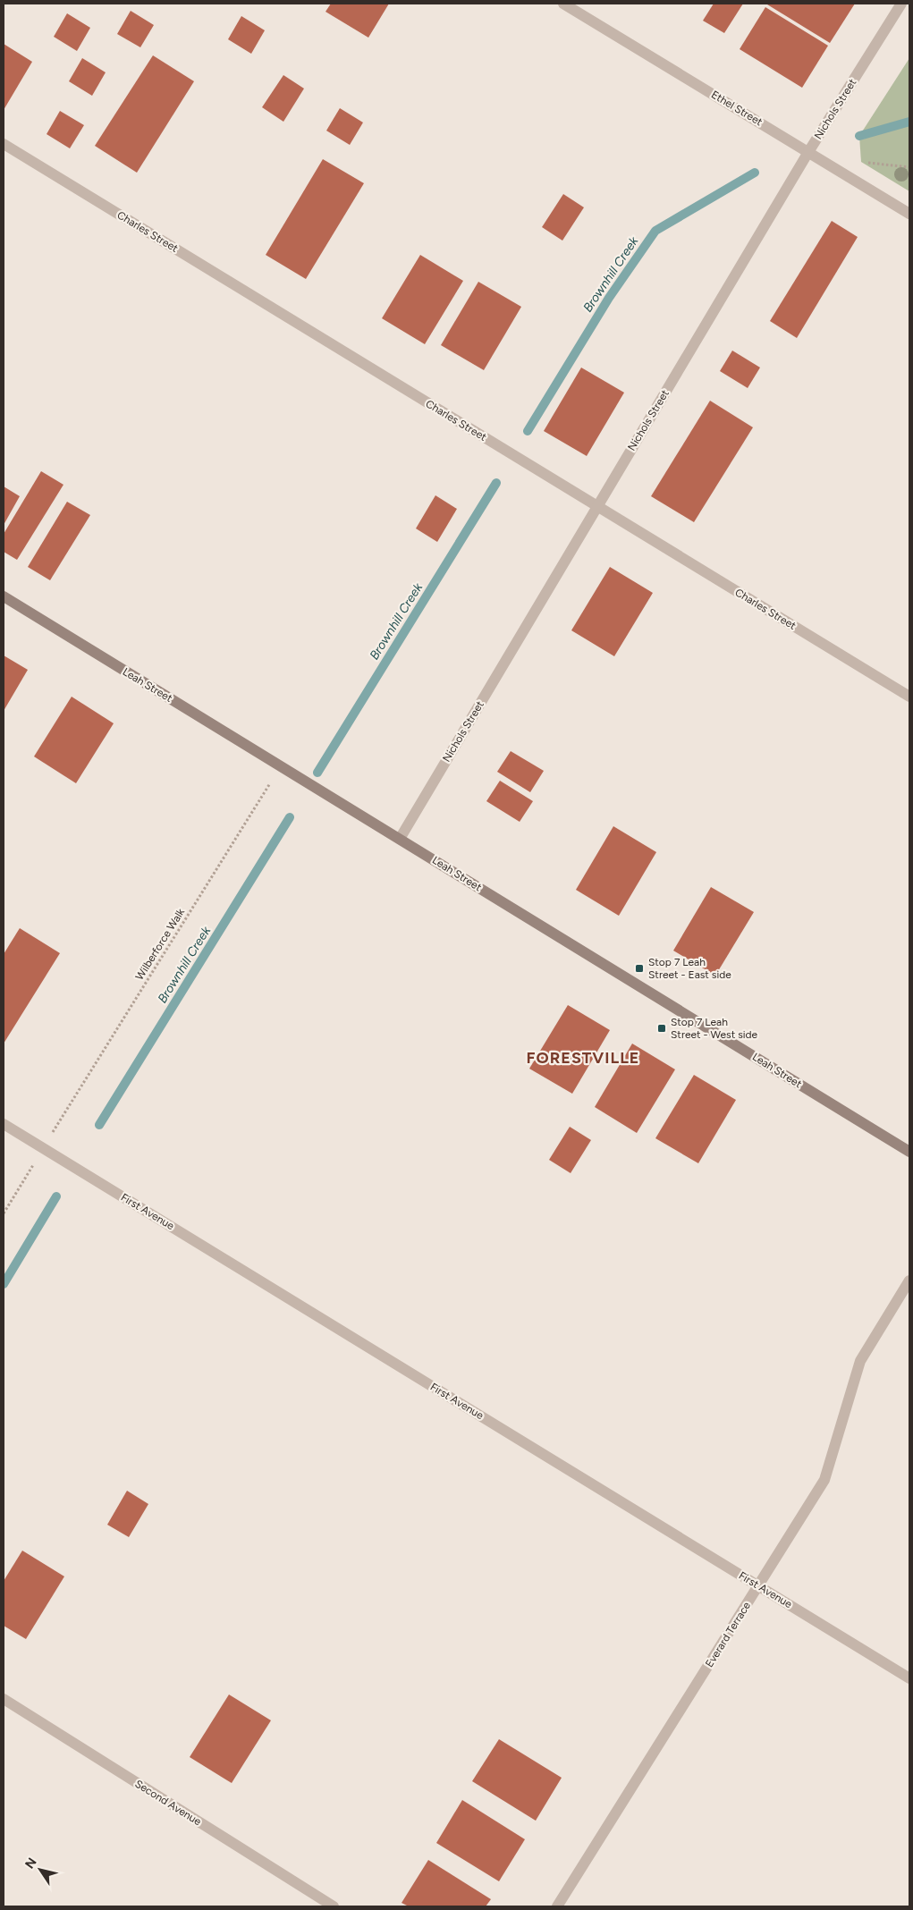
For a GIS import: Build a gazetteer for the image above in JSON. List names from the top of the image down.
{
  "streets": {
    "street": [
      "Ethel Street",
      "Nichols Street",
      "Charles Street",
      "Leah Street",
      "First Avenue",
      "Everard Terrace",
      "Second Avenue"
    ],
    "path": ["Wilberforce Walk"]
  },
  "crossings": [
    ["Ethel Street", "Nichols Street"],
    ["Nichols Street", "Charles Street"],
    ["Nichols Street", "Leah Street"],
    ["Leah Street", "Wilberforce Walk"],
    ["First Avenue", "Everard Terrace"]
  ],
  "districts": ["FORESTVILLE"],
  "water": ["Brownhill Creek"],
  "places": {
    "transit": ["Stop 7 Leah Street - East side", "Stop 7 Leah Street - West side"]
  },
  "north": "top left"
}
